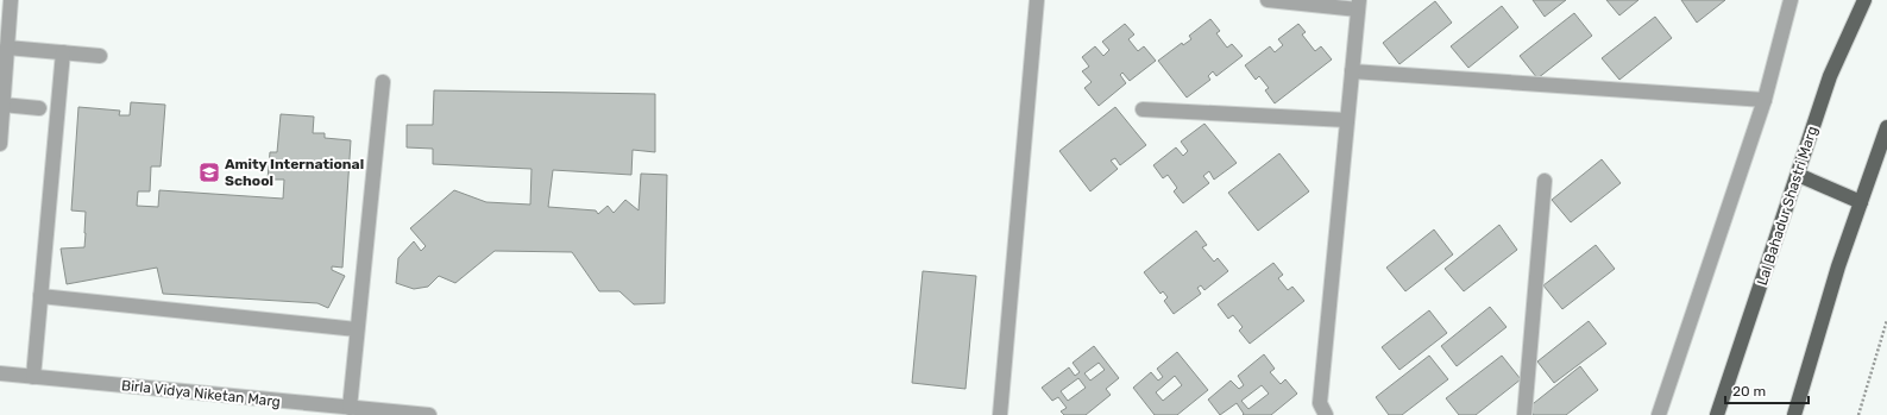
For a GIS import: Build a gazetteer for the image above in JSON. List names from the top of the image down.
{
  "streets": {
    "main road": ["Lal Bahadur Shastri Marg"],
    "street": ["Birla Vidya Niketan Marg"]
  },
  "places": {
    "school or university": ["Amity International School"]
  },
  "scale_bar": "20 m"
}
